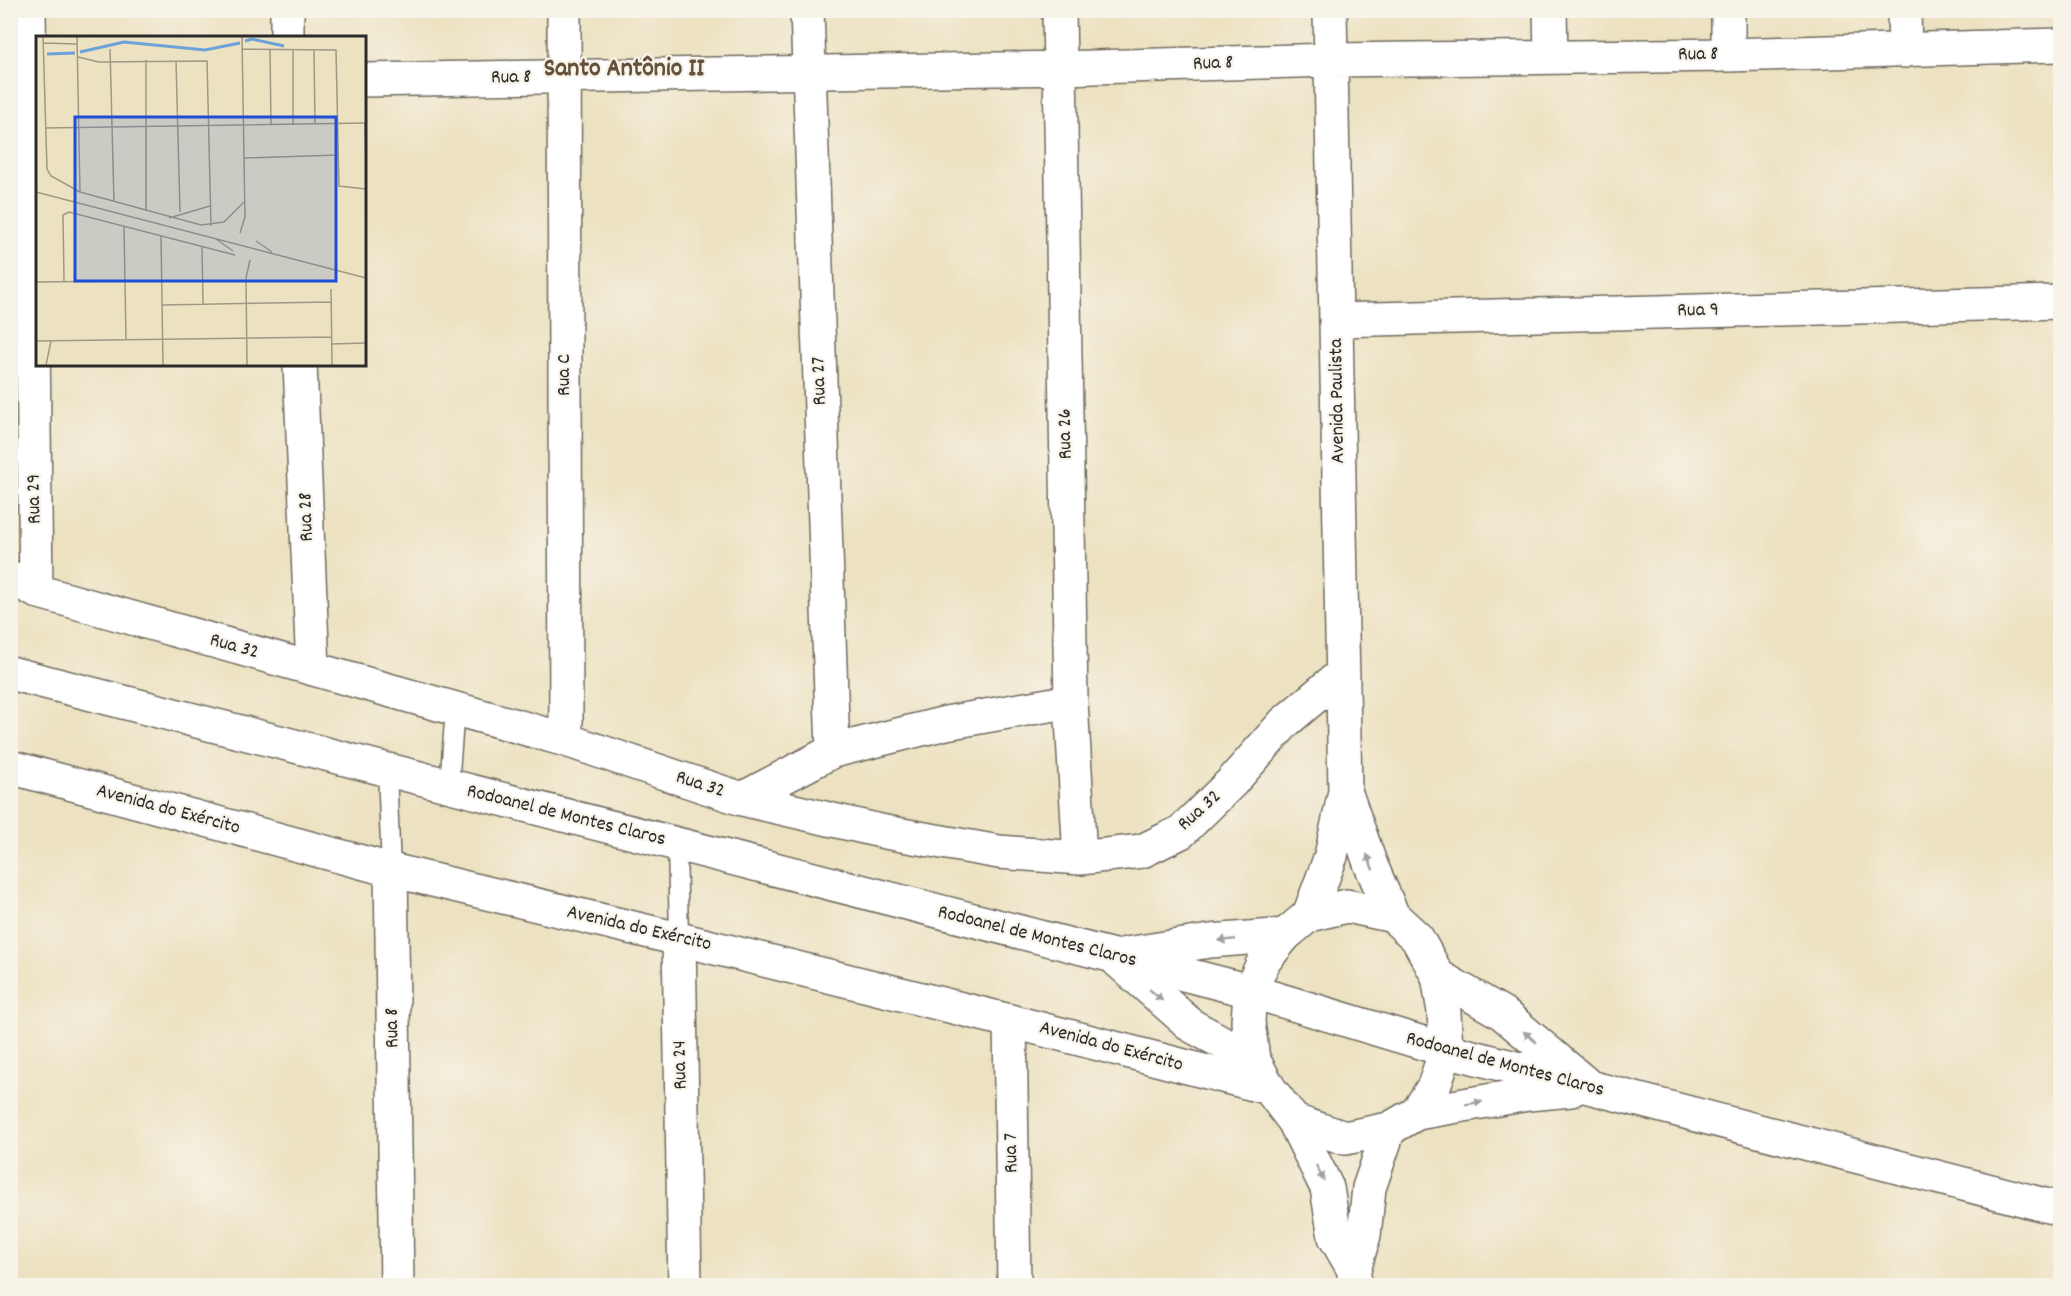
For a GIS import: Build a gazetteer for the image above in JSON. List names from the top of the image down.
{
  "streets": {
    "street": [
      "Rua 8",
      "Rua 9",
      "Rua C",
      "Rua 27",
      "Avenida Paulista",
      "Rua 26",
      "Rua 29",
      "Rua 28",
      "Rua 32",
      "Avenida do Exército",
      "Rodoanel de Montes Claros",
      "Rua 24",
      "Rua 7"
    ]
  },
  "crossings": [
    ["Rua 8", "Rua C"],
    ["Rua 8", "Rua 27"],
    ["Rua 8", "Avenida Paulista"],
    ["Rua 8", "Rua 26"],
    ["Rua 8", "Avenida do Exército"],
    ["Rua 8", "Rodoanel de Montes Claros"],
    ["Rua 9", "Avenida Paulista"],
    ["Rua C", "Rua 32"],
    ["Avenida Paulista", "Rua 32"],
    ["Avenida Paulista", "Rodoanel de Montes Claros"],
    ["Rua 26", "Rua 32"],
    ["Rua 29", "Rua 32"],
    ["Rua 28", "Rua 32"],
    ["Avenida do Exército", "Rua 24"],
    ["Avenida do Exército", "Rua 7"],
    ["Rodoanel de Montes Claros", "Rua 24"]
  ],
  "districts": ["Santo Antônio II"]
}
